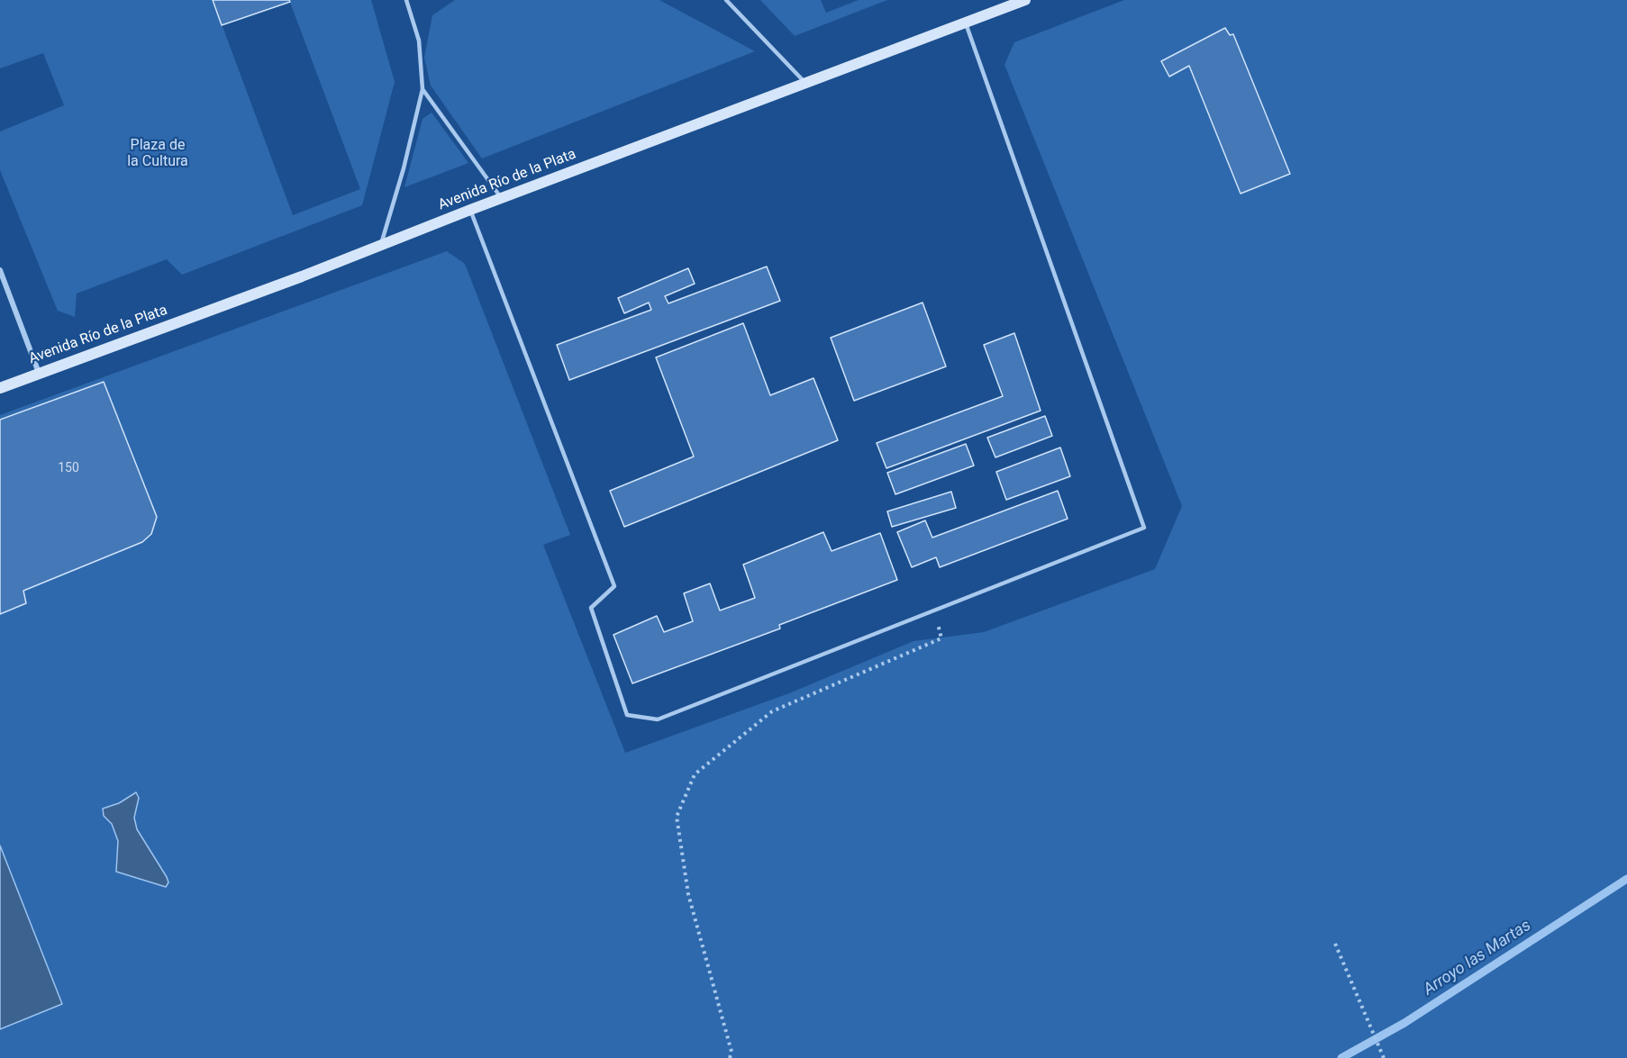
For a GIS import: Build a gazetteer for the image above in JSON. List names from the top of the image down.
{
  "streets": {
    "main road": ["Avenida Río de la Plata"]
  },
  "water": ["Arroyo las Martas"],
  "parks": ["Plaza de la Cultura"],
  "house_numbers": ["150"]
}
